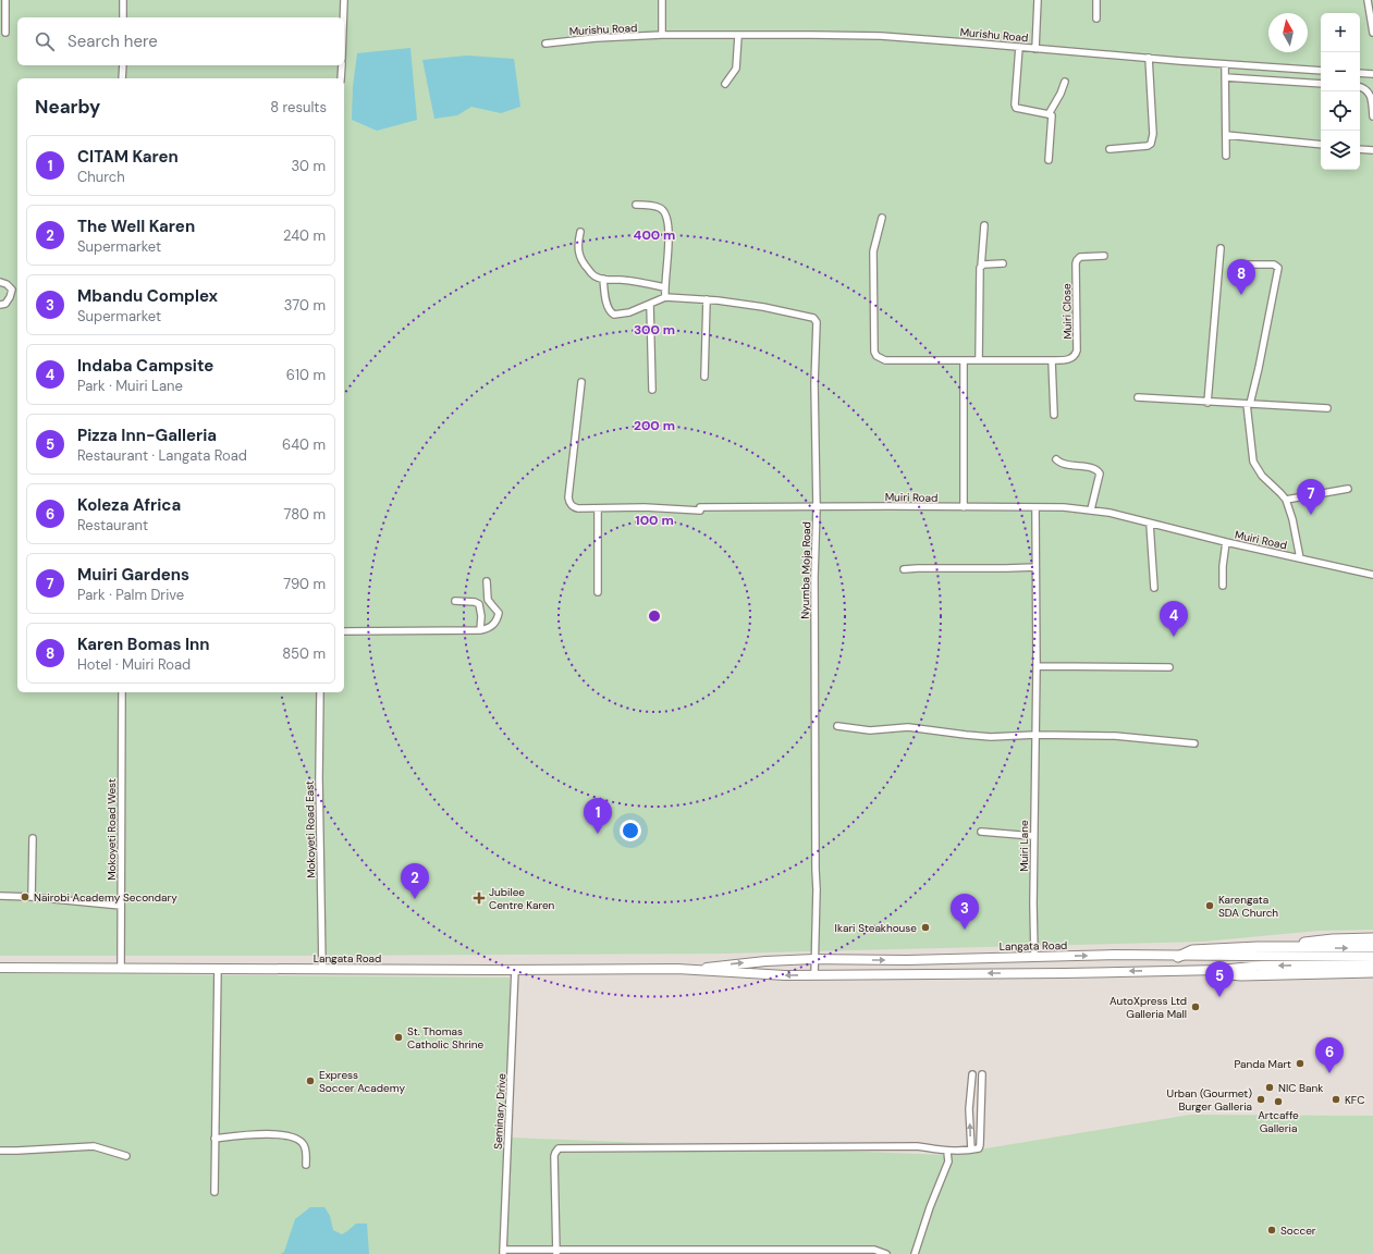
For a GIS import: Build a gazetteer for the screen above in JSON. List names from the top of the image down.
{
  "streets": {
    "main road": ["Langata Road"],
    "street": [
      "Murishu Road",
      "Muiri Close",
      "Muiri Road",
      "Nyumba Moja Road",
      "Mokoyeti Road West",
      "Mokoyeti Road East",
      "Muiri Lane",
      "Seminary Drive"
    ]
  },
  "crossings": [
    ["Muiri Road", "Nyumba Moja Road"],
    ["Muiri Road", "Muiri Lane"],
    ["Nyumba Moja Road", "Langata Road"],
    ["Mokoyeti Road West", "Langata Road"],
    ["Mokoyeti Road East", "Langata Road"],
    ["Muiri Lane", "Langata Road"],
    ["Langata Road", "Seminary Drive"]
  ],
  "places": {
    "other": [
      "Nairobi Academy Secondary",
      "Karengata SDA Church",
      "Ikari Steakhouse",
      "AutoXpress Ltd Galleria Mall",
      "St. Thomas Catholic Shrine",
      "Panda Mart",
      "Express Soccer Academy",
      "NIC Bank",
      "Urban (Gourmet) Burger Galleria",
      "KFC",
      "Artcaffe Galleria",
      "Soccer"
    ],
    "health": ["Jubilee Centre Karen"]
  },
  "north": "top",
  "page": {
    "map_buttons": ["+", "−"],
    "search": "Search here",
    "heading": ["Nearby", "8 results"],
    "list": [
      {
        "mark": "1",
        "name": "CITAM Karen",
        "note": "Church",
        "value": "30 m"
      },
      {
        "mark": "2",
        "name": "The Well Karen",
        "note": "Supermarket",
        "value": "240 m"
      },
      {
        "mark": "3",
        "name": "Mbandu Complex",
        "note": "Supermarket",
        "value": "370 m"
      },
      {
        "mark": "4",
        "name": "Indaba Campsite",
        "note": "Park · Muiri Lane",
        "value": "610 m"
      },
      {
        "mark": "5",
        "name": "Pizza Inn-Galleria",
        "note": "Restaurant · Langata Road",
        "value": "640 m"
      },
      {
        "mark": "6",
        "name": "Koleza Africa",
        "note": "Restaurant",
        "value": "780 m"
      },
      {
        "mark": "7",
        "name": "Muiri Gardens",
        "note": "Park · Palm Drive",
        "value": "790 m"
      },
      {
        "mark": "8",
        "name": "Karen Bomas Inn",
        "note": "Hotel · Muiri Road",
        "value": "850 m"
      }
    ],
    "pins": [
      "8",
      "7",
      "4",
      "1",
      "2",
      "3",
      "5",
      "6"
    ]
  },
  "rings": [
    "400 m",
    "300 m",
    "200 m",
    "100 m"
  ]
}
